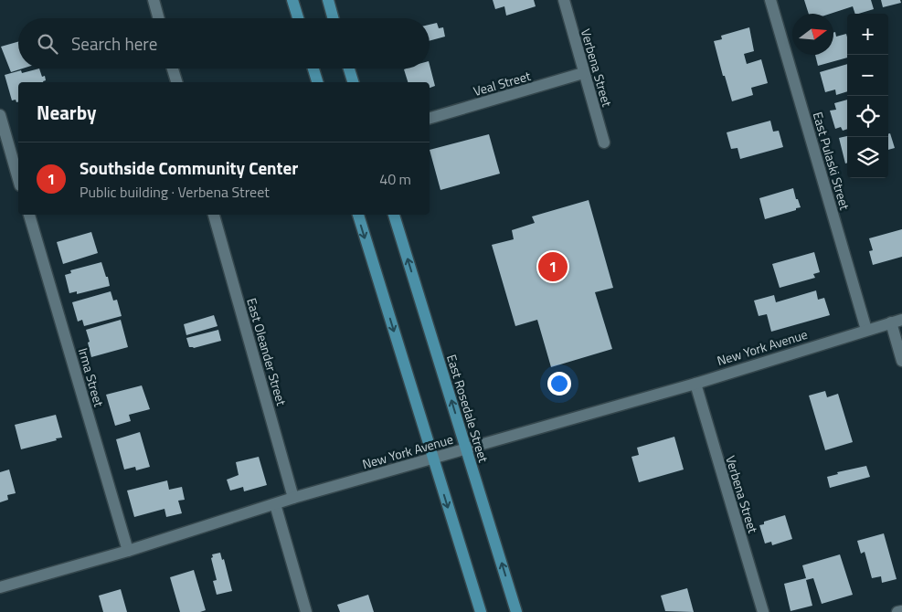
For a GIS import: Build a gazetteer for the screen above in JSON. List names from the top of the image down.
{
  "streets": {
    "main road": ["East Rosedale Street"],
    "street": [
      "Verbena Street",
      "Veal Street",
      "East Pulaski Street",
      "New York Avenue",
      "East Oleander Street",
      "Irma Street"
    ]
  },
  "crossings": [
    ["Verbena Street", "Veal Street"],
    ["Verbena Street", "New York Avenue"],
    ["East Pulaski Street", "New York Avenue"],
    ["New York Avenue", "East Oleander Street"],
    ["New York Avenue", "Irma Street"],
    ["New York Avenue", "East Rosedale Street"]
  ],
  "north": "right",
  "page": {
    "map_buttons": ["+", "−"],
    "search": "Search here",
    "heading": "Nearby",
    "list": [
      {
        "mark": "1",
        "name": "Southside Community Center",
        "note": "Public building · Verbena Street",
        "value": "40 m"
      }
    ],
    "pins": "1"
  }
}
